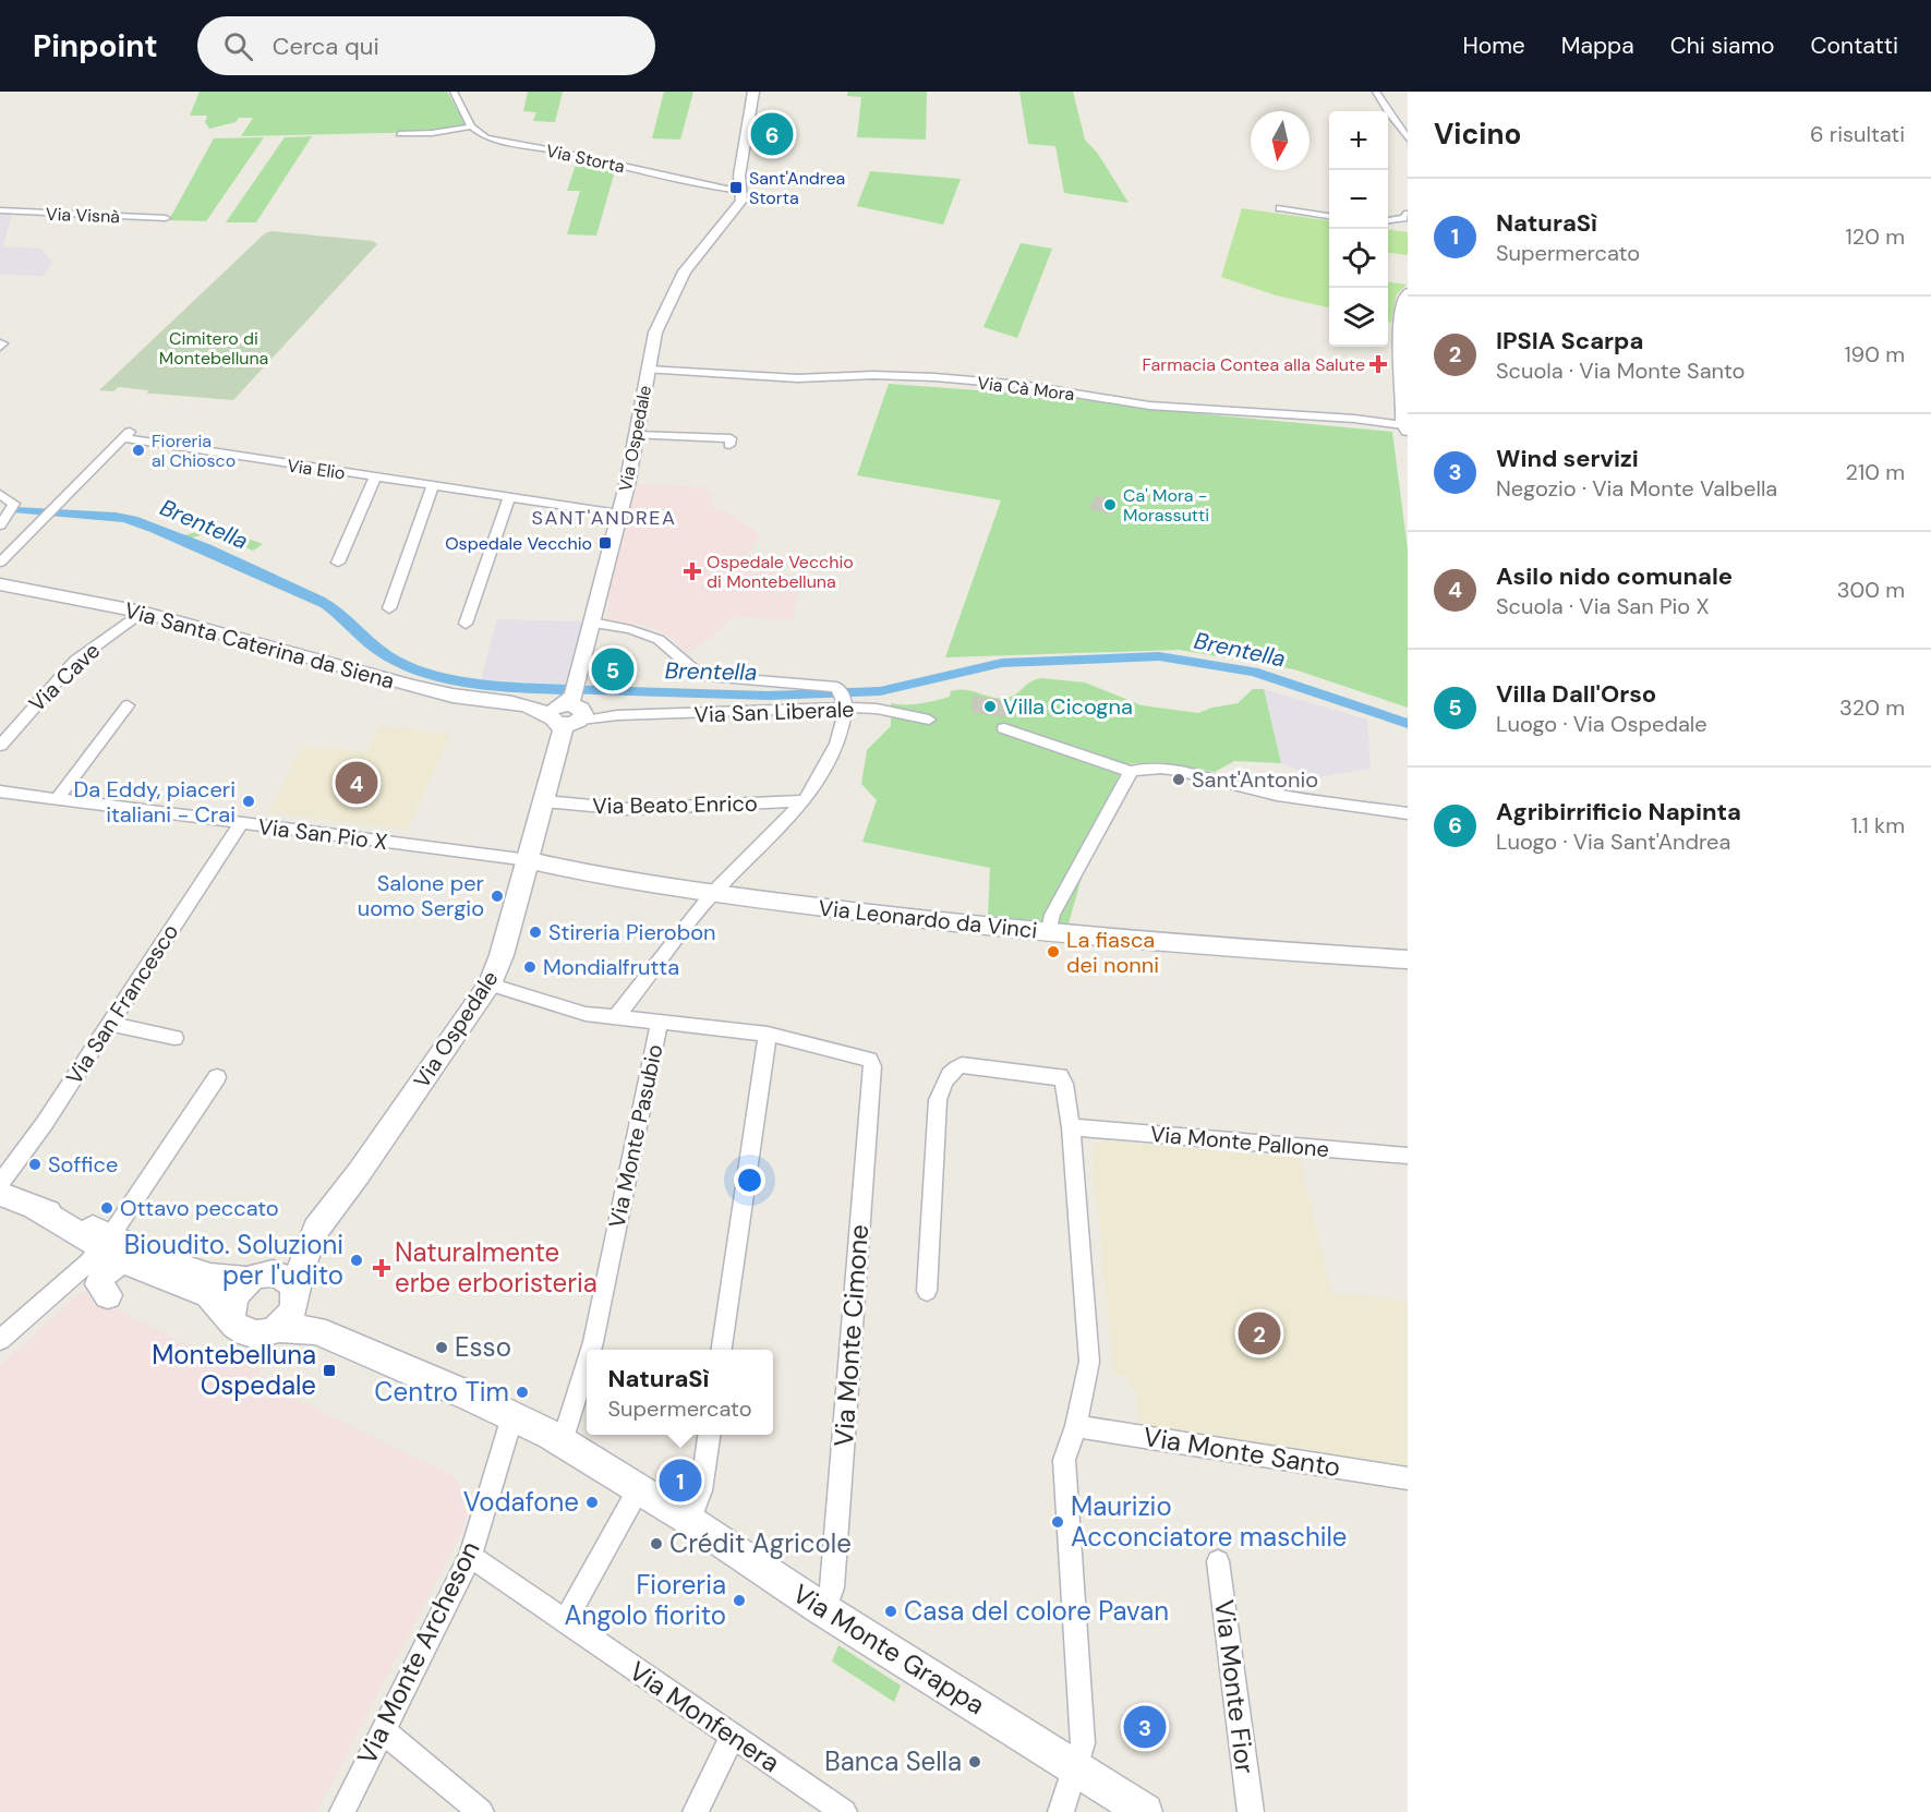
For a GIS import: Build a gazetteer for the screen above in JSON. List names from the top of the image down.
{
  "streets": {
    "street": [
      "Via Storta",
      "Via Visnà",
      "Via Cà Mora",
      "Via Ospedale",
      "Via Elio",
      "Via Santa Caterina da Siena",
      "Via Cave",
      "Via San Liberale",
      "Via Beato Enrico",
      "Via San Pio X",
      "Via Leonardo da Vinci",
      "Via San Francesco",
      "Via Monte Pasubio",
      "Via Monte Pallone",
      "Via Monte Cimone",
      "Via Monte Santo",
      "Via Monte Grappa",
      "Via Monte Archeson",
      "Via Monte Fior",
      "Via Monfenera"
    ]
  },
  "crossings": [
    ["Via Storta", "Via Ospedale"],
    ["Via Cà Mora", "Via Ospedale"],
    ["Via Ospedale", "Via Elio"],
    ["Via Ospedale", "Via Santa Caterina da Siena"],
    ["Via Ospedale", "Via San Liberale"],
    ["Via Ospedale", "Via Beato Enrico"],
    ["Via Ospedale", "Via San Pio X"],
    ["Via Ospedale", "Via Leonardo da Vinci"],
    ["Via Ospedale", "Via Monte Grappa"],
    ["Via Santa Caterina da Siena", "Via Cave"],
    ["Via Santa Caterina da Siena", "Via San Liberale"],
    ["Via San Pio X", "Via Leonardo da Vinci"],
    ["Via San Pio X", "Via San Francesco"],
    ["Via Monte Pasubio", "Via Monte Grappa"],
    ["Via Monte Cimone", "Via Monte Grappa"],
    ["Via Monte Grappa", "Via Monte Archeson"],
    ["Via Monte Archeson", "Via Monfenera"]
  ],
  "districts": ["SANT'ANDREA"],
  "water": ["Brentella"],
  "parks": ["Cimitero di Montebelluna"],
  "places": {
    "transit": ["Sant'Andrea Storta", "Ospedale Vecchio", "Montebelluna Ospedale"],
    "health": ["Farmacia Contea alla Salute", "Ospedale Vecchio di Montebelluna", "Naturalmente erbe erboristeria"],
    "other": [
      "Fioreria al Chiosco",
      "Ca' Mora - Morassutti",
      "Villa Cicogna",
      "Sant'Antonio",
      "Da Eddy, piaceri italiani - Crai",
      "Salone per uomo Sergio",
      "Stireria Pierobon",
      "La fiasca dei nonni",
      "Mondialfrutta",
      "Soffice",
      "Ottavo peccato",
      "Bioudito. Soluzioni per l'udito",
      "Esso",
      "Centro Tim",
      "Vodafone",
      "Maurizio Acconciatore maschile",
      "Crédit Agricole",
      "Fioreria Angolo fiorito",
      "Casa del colore Pavan",
      "Banca Sella"
    ]
  },
  "north": "bottom",
  "page": {
    "header": "Pinpoint",
    "search": "Cerca qui",
    "nav": [
      "Home",
      "Mappa",
      "Chi siamo",
      "Contatti"
    ],
    "heading": ["Vicino", "6 risultati"],
    "pins": [
      "6",
      "5",
      "4",
      "2",
      "1",
      "3"
    ],
    "map_buttons": ["+", "−"],
    "list": [
      {
        "mark": "1",
        "name": "NaturaSì",
        "note": "Supermercato",
        "value": "120 m"
      },
      {
        "mark": "2",
        "name": "IPSIA Scarpa",
        "note": "Scuola · Via Monte Santo",
        "value": "190 m"
      },
      {
        "mark": "3",
        "name": "Wind servizi",
        "note": "Negozio · Via Monte Valbella",
        "value": "210 m"
      },
      {
        "mark": "4",
        "name": "Asilo nido comunale",
        "note": "Scuola · Via San Pio X",
        "value": "300 m"
      },
      {
        "mark": "5",
        "name": "Villa Dall'Orso",
        "note": "Luogo · Via Ospedale",
        "value": "320 m"
      },
      {
        "mark": "6",
        "name": "Agribirrificio Napinta",
        "note": "Luogo · Via Sant'Andrea",
        "value": "1.1 km"
      }
    ],
    "popup": ["NaturaSì", "Supermercato"]
  }
}
